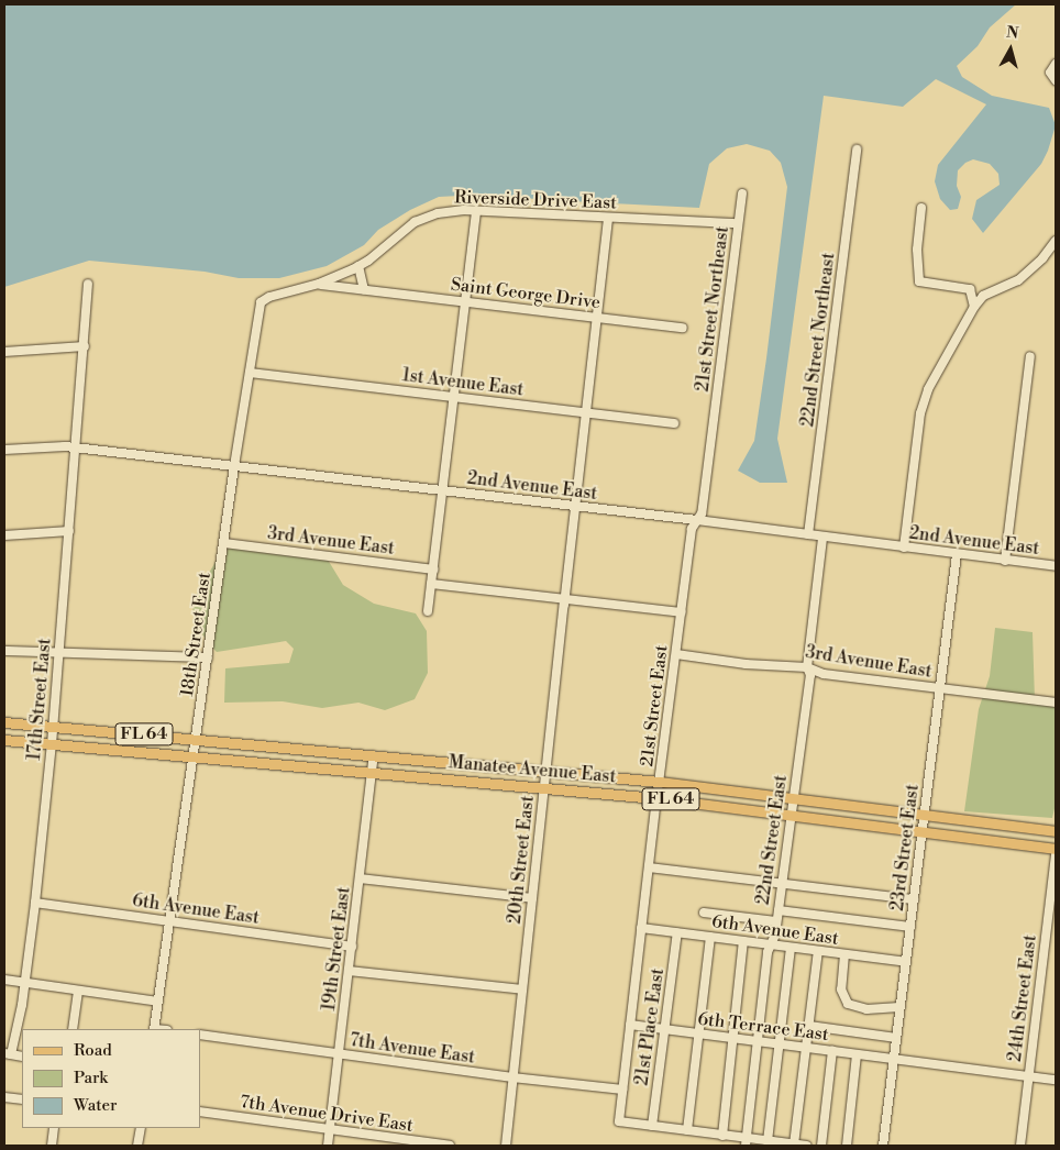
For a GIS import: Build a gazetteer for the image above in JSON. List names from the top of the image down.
{
  "streets": {
    "main road": ["FL 64", "Manatee Avenue East"],
    "street": [
      "Riverside Drive East",
      "Saint George Drive",
      "21st Street Northeast",
      "22nd Street Northeast",
      "1st Avenue East",
      "2nd Avenue East",
      "3rd Avenue East",
      "18th Street East",
      "17th Street East",
      "21st Street East",
      "22nd Street East",
      "23rd Street East",
      "20th Street East",
      "6th Avenue East",
      "19th Street East",
      "24th Street East",
      "21st Place East",
      "6th Terrace East",
      "7th Avenue East",
      "7th Avenue Drive East"
    ]
  },
  "crossings": [
    ["Riverside Drive East", "Saint George Drive"],
    ["Riverside Drive East", "21st Street Northeast"],
    ["Riverside Drive East", "18th Street East"],
    ["Riverside Drive East", "20th Street East"],
    ["Saint George Drive", "18th Street East"],
    ["Saint George Drive", "20th Street East"],
    ["21st Street Northeast", "21st Street East"],
    ["22nd Street Northeast", "2nd Avenue East"],
    ["1st Avenue East", "18th Street East"],
    ["1st Avenue East", "20th Street East"],
    ["2nd Avenue East", "18th Street East"],
    ["2nd Avenue East", "17th Street East"],
    ["2nd Avenue East", "21st Street East"],
    ["2nd Avenue East", "22nd Street East"],
    ["2nd Avenue East", "23rd Street East"],
    ["2nd Avenue East", "20th Street East"],
    ["3rd Avenue East", "18th Street East"],
    ["3rd Avenue East", "21st Street East"],
    ["3rd Avenue East", "22nd Street East"],
    ["3rd Avenue East", "23rd Street East"],
    ["18th Street East", "Manatee Avenue East"],
    ["18th Street East", "6th Avenue East"],
    ["17th Street East", "Manatee Avenue East"],
    ["17th Street East", "6th Avenue East"],
    ["21st Street East", "Manatee Avenue East"],
    ["21st Street East", "6th Avenue East"],
    ["21st Street East", "21st Place East"],
    ["21st Street East", "6th Terrace East"],
    ["21st Street East", "7th Avenue East"],
    ["Manatee Avenue East", "22nd Street East"],
    ["Manatee Avenue East", "23rd Street East"],
    ["Manatee Avenue East", "20th Street East"],
    ["Manatee Avenue East", "19th Street East"],
    ["22nd Street East", "6th Avenue East"],
    ["22nd Street East", "6th Terrace East"],
    ["23rd Street East", "6th Avenue East"],
    ["23rd Street East", "6th Terrace East"],
    ["20th Street East", "7th Avenue East"],
    ["6th Avenue East", "19th Street East"],
    ["6th Avenue East", "21st Place East"],
    ["19th Street East", "7th Avenue East"],
    ["19th Street East", "7th Avenue Drive East"],
    ["24th Street East", "6th Terrace East"],
    ["21st Place East", "6th Terrace East"]
  ],
  "legend": ["Road", "Park", "Water"],
  "north": "top"
}
